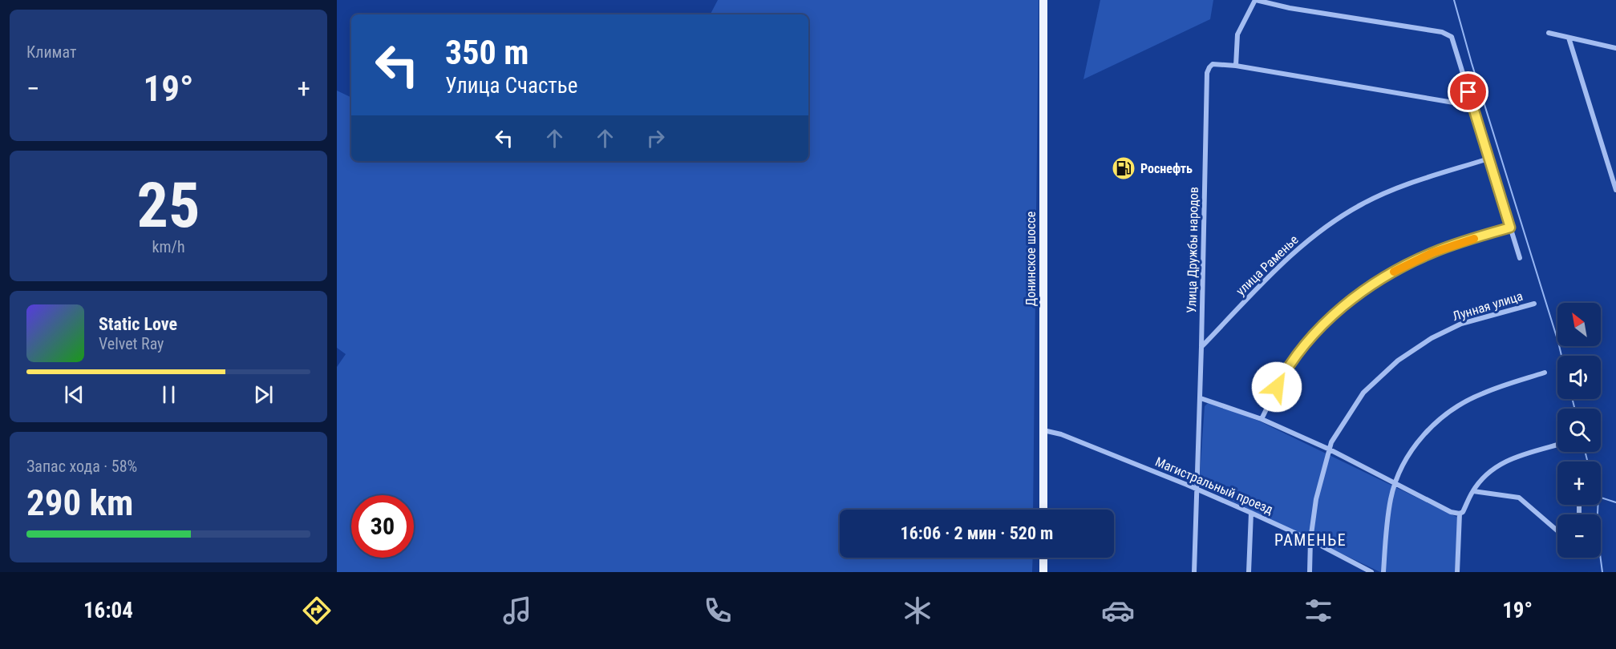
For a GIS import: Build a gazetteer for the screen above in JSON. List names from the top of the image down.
{
  "streets": {
    "main road": ["Донинское шоссе"],
    "street": [
      "Улица Дружбы народов",
      "улица Раменье",
      "Лунная улица",
      "Магистральный проезд"
    ]
  },
  "crossings": [
    ["Улица Дружбы народов", "улица Раменье"],
    ["Донинское шоссе", "Магистральный проезд"],
    ["Лунная улица", "Магистральный проезд"]
  ],
  "districts": ["РАМЕНЬЕ"],
  "places": {
    "fuel station": ["Роснефть"]
  },
  "north": "top left",
  "page": {
    "tile": [
      "Климат",
      ["25", "km/h"],
      ["Запас хода · 58%", "290 km"]
    ],
    "turn": ["350 m", "Улица Счастье"],
    "heat": ["−", "19°", "+"],
    "map_buttons": ["+", "−"],
    "song": ["Static Love", "Velvet Ray"],
    "limit": "30",
    "trip": "16:06 · 2 мин · 520 m",
    "tabs": ["16:04", "19°"]
  }
}
